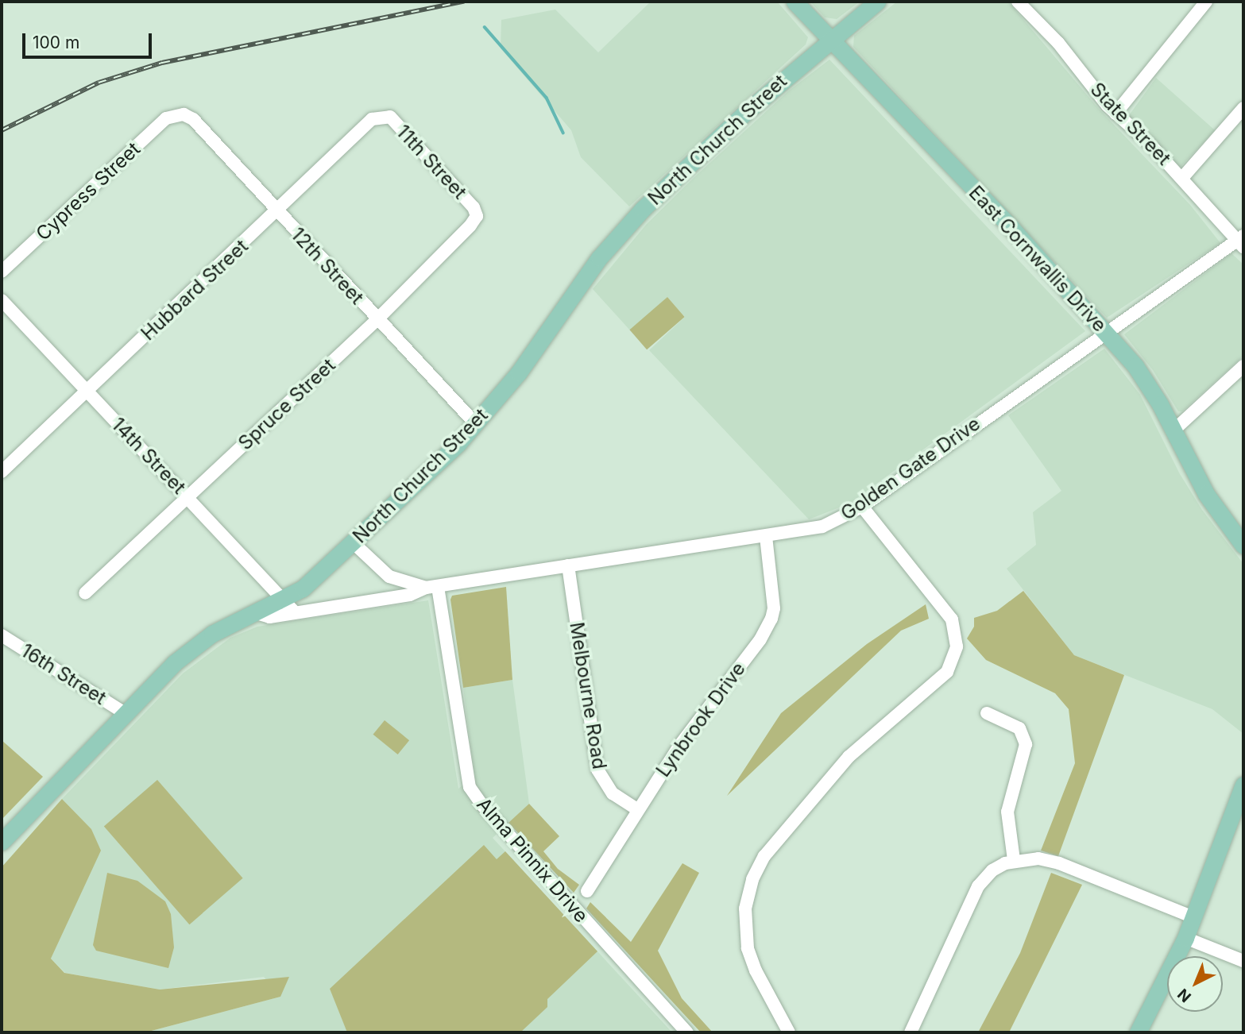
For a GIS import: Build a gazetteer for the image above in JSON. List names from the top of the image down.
{
  "streets": {
    "main road": ["North Church Street", "East Cornwallis Drive"],
    "street": [
      "State Street",
      "11th Street",
      "Cypress Street",
      "12th Street",
      "Hubbard Street",
      "Spruce Street",
      "14th Street",
      "Golden Gate Drive",
      "16th Street",
      "Melbourne Road",
      "Lynbrook Drive",
      "Alma Pinnix Drive"
    ]
  },
  "crossings": [
    ["State Street", "Golden Gate Drive"],
    ["North Church Street", "East Cornwallis Drive"],
    ["North Church Street", "12th Street"],
    ["North Church Street", "14th Street"],
    ["North Church Street", "Golden Gate Drive"],
    ["North Church Street", "16th Street"],
    ["11th Street", "Hubbard Street"],
    ["11th Street", "Spruce Street"],
    ["Cypress Street", "12th Street"],
    ["East Cornwallis Drive", "Golden Gate Drive"],
    ["12th Street", "Hubbard Street"],
    ["12th Street", "Spruce Street"],
    ["Hubbard Street", "14th Street"],
    ["Spruce Street", "14th Street"],
    ["14th Street", "Golden Gate Drive"],
    ["Golden Gate Drive", "Melbourne Road"],
    ["Golden Gate Drive", "Lynbrook Drive"],
    ["Golden Gate Drive", "Alma Pinnix Drive"],
    ["Melbourne Road", "Lynbrook Drive"]
  ],
  "scale_bar": "100 m",
  "north": "bottom left"
}
